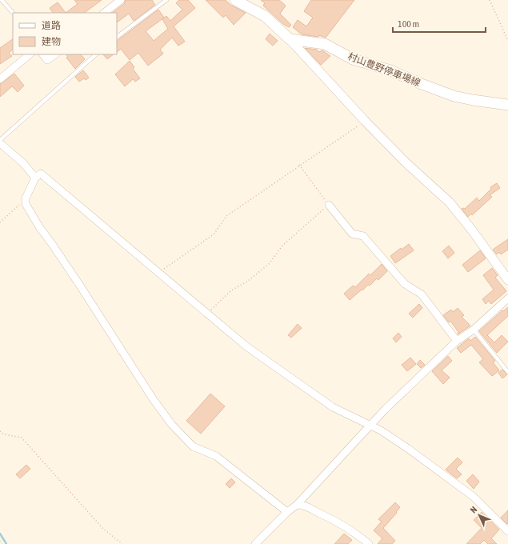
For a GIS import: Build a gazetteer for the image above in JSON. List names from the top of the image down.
{
  "streets": {
    "main road": ["村山豊野停車場線"]
  },
  "legend": ["道路", "建物"],
  "scale_bar": "100 m",
  "north": "top left"
}
